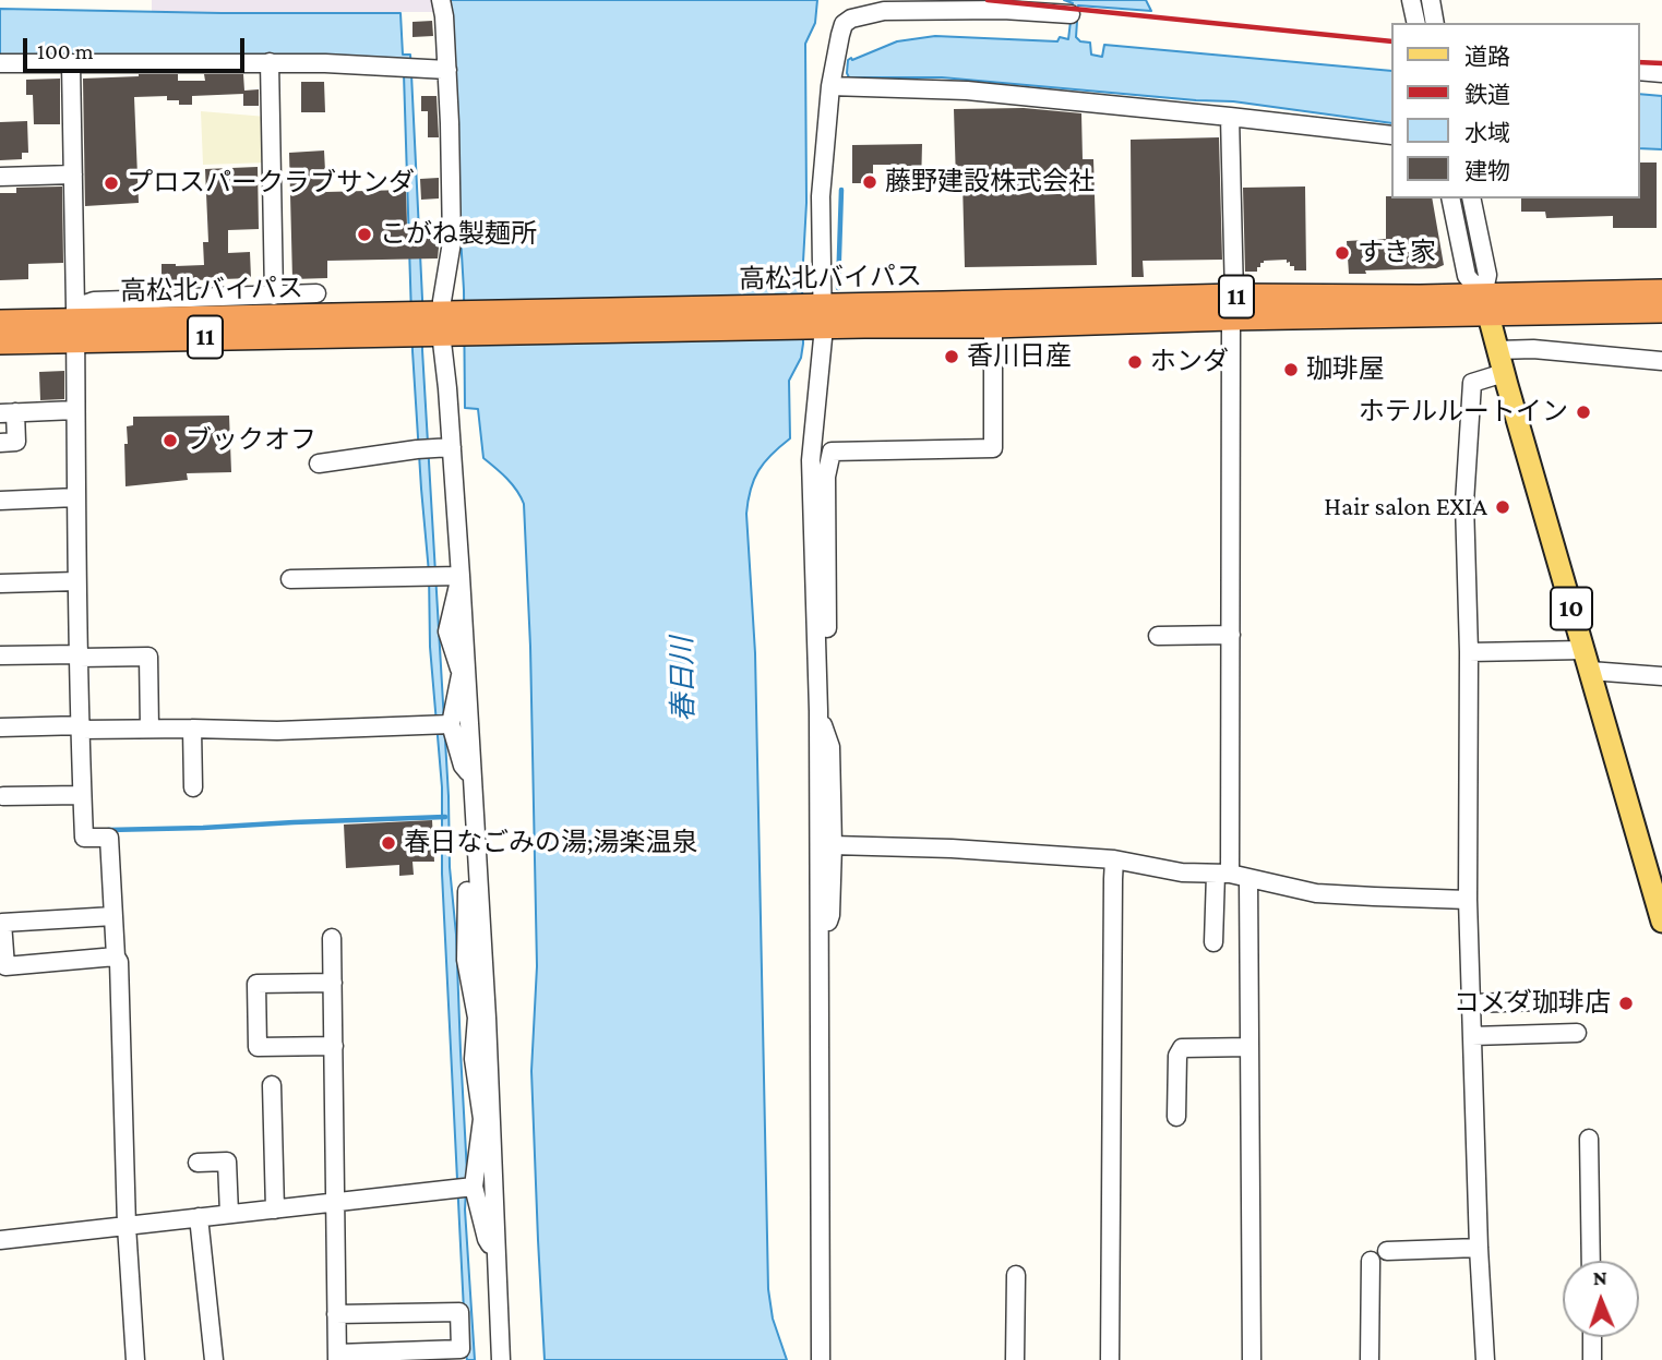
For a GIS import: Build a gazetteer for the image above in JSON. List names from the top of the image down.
{
  "streets": {
    "highway": ["高松北バイパス", "11"],
    "main road": ["10"]
  },
  "crossings": [
    ["高松北バイパス", "10"]
  ],
  "water": ["春日川"],
  "places": [
    "藤野建設株式会社",
    "プロスパークラブサンダ",
    "こがね製麺所",
    "すき家",
    "香川日産",
    "ホンダ",
    "珈琲屋",
    "ホテルルートイン",
    "ブックオフ",
    "Hair salon EXIA",
    "春日なごみの湯;湯楽温泉",
    "コメダ珈琲店"
  ],
  "legend": [
    "道路",
    "鉄道",
    "水域",
    "建物"
  ],
  "scale_bar": "100 m",
  "north": "top"
}
